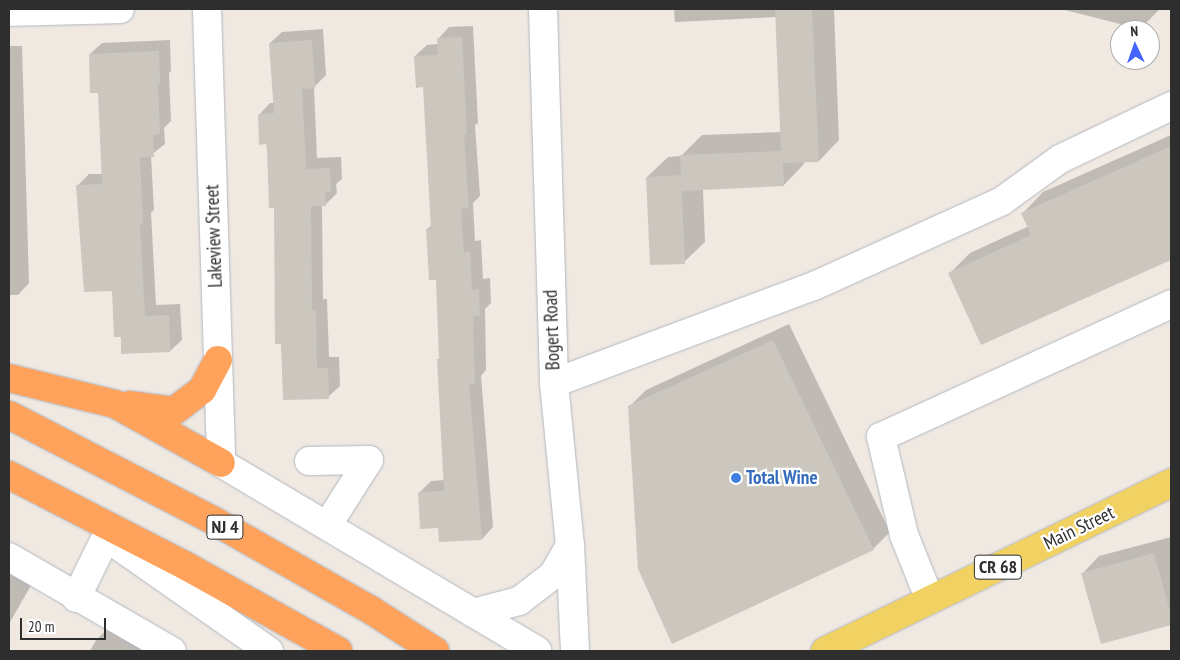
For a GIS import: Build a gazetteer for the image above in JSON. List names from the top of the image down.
{
  "streets": {
    "highway": ["NJ 4"],
    "main road": ["Main Street", "CR 68"],
    "street": ["Lakeview Street", "Bogert Road"]
  },
  "places": ["Total Wine"],
  "scale_bar": "20 m",
  "north": "top"
}
